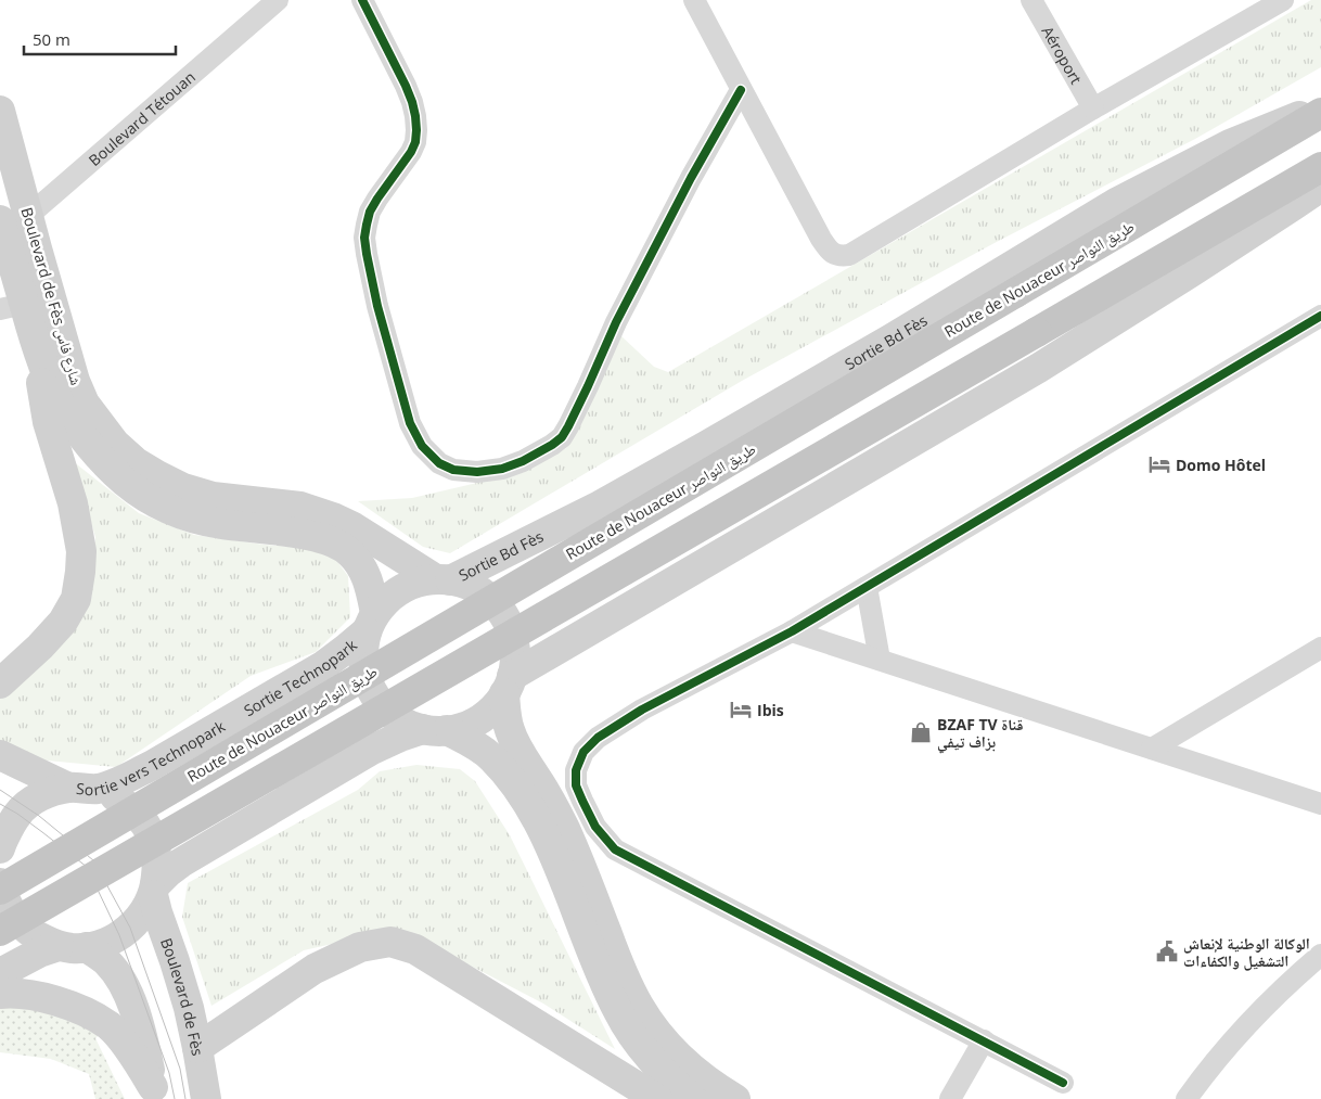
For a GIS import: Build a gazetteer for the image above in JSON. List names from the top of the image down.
{
  "streets": {
    "highway": ["Route de Nouaceur طريق النواصر"],
    "main road": [
      "Boulevard de Fès شارع فاس",
      "Sortie Bd Fès",
      "Sortie Technopark",
      "Sortie vers Technopark",
      "Boulevard de Fès"
    ],
    "street": ["Aéroport", "Boulevard Tétouan"]
  },
  "crossings": [
    ["Boulevard Tétouan", "Boulevard de Fès شارع فاس"],
    ["Boulevard de Fès شارع فاس", "Sortie Bd Fès"],
    ["Boulevard de Fès شارع فاس", "Sortie Technopark"],
    ["Sortie Bd Fès", "Sortie Technopark"],
    ["Sortie Technopark", "Sortie vers Technopark"]
  ],
  "places": {
    "hotel": ["Domo Hôtel", "Ibis"],
    "shop": ["BZAF TV قناة بزاف تيفي"],
    "public building": ["الوكالة الوطنية لإنعاش التشغيل والكفاءات"]
  },
  "scale_bar": "50 m"
}
